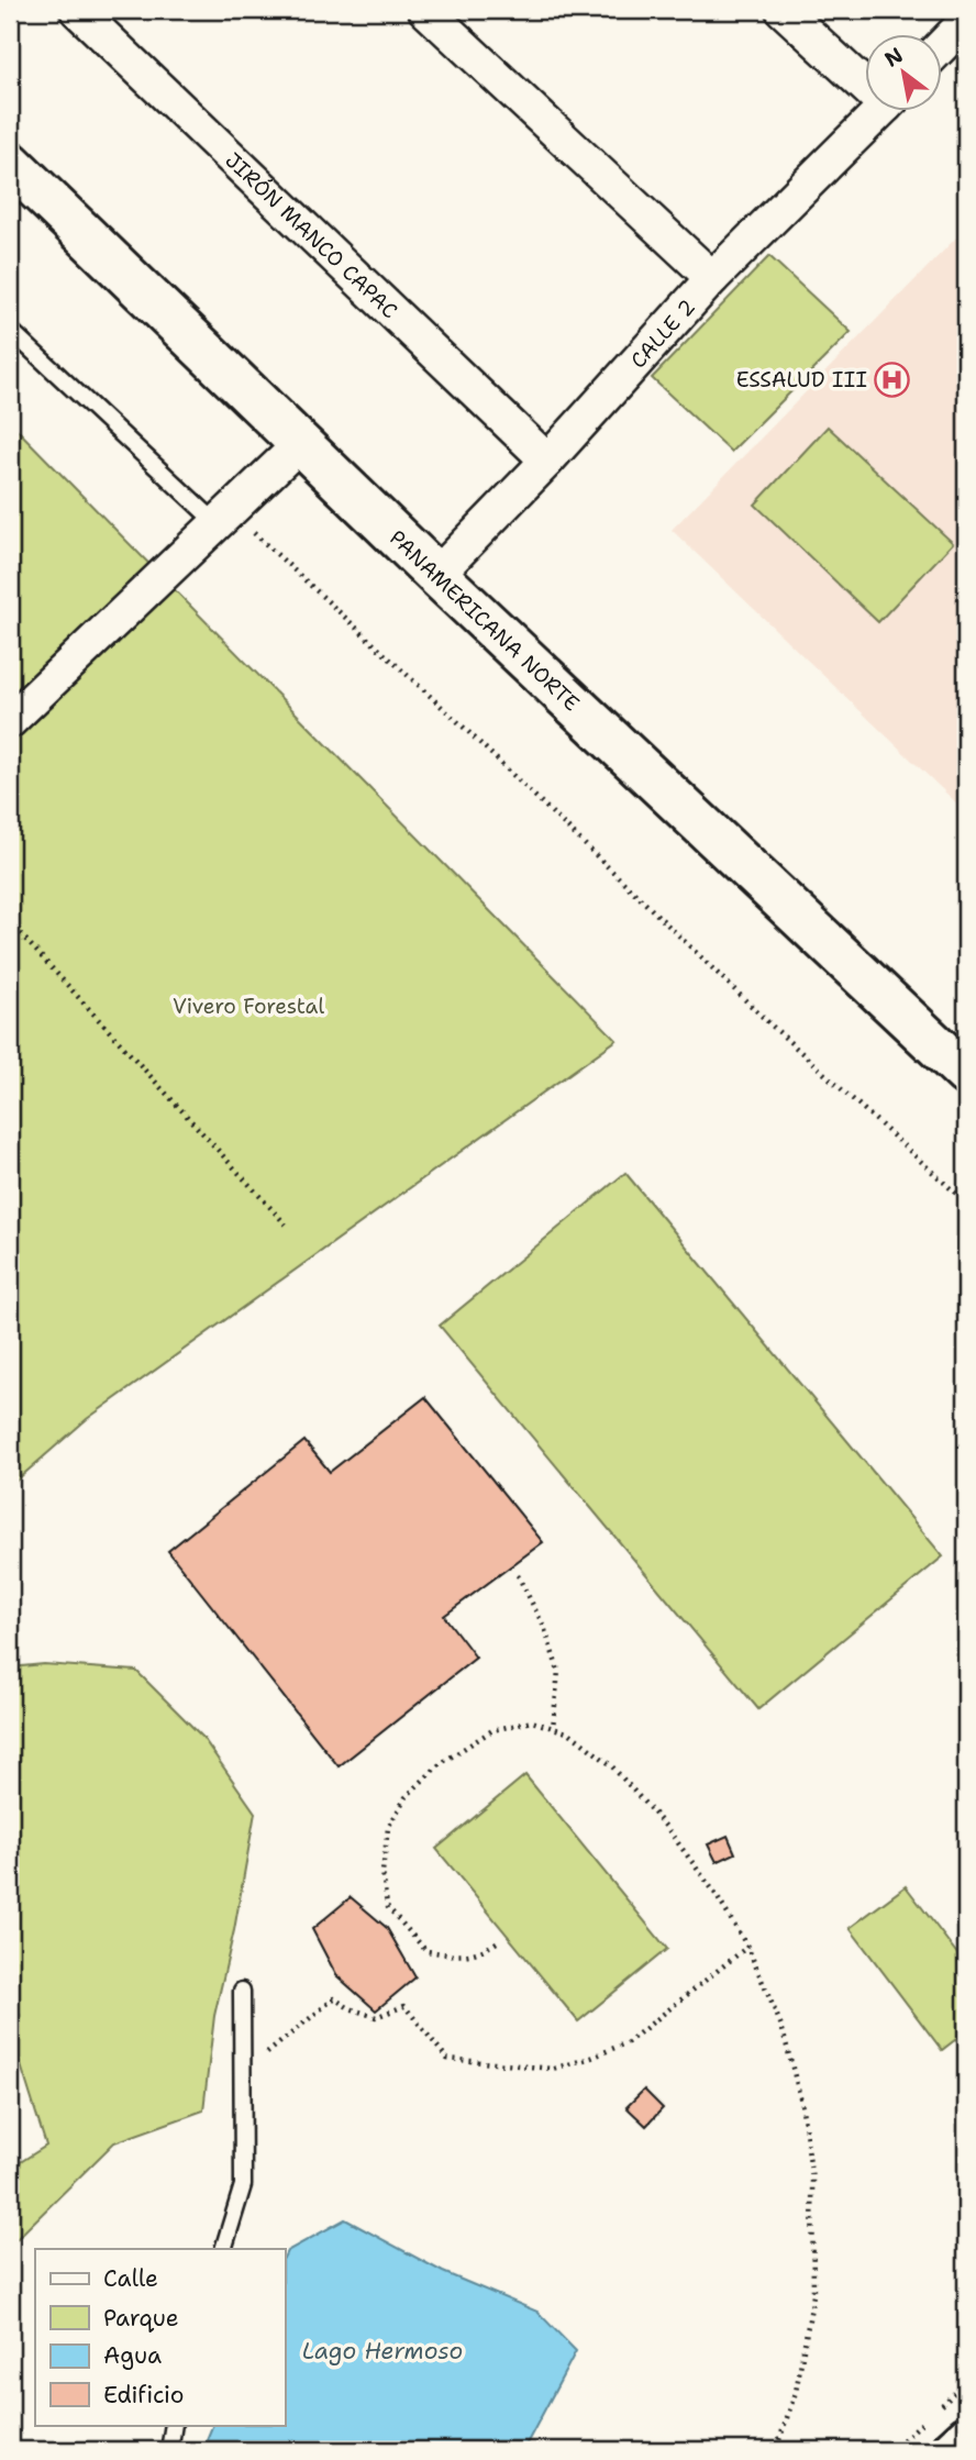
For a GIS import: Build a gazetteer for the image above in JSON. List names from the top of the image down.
{
  "streets": {
    "main road": ["PANAMERICANA NORTE"],
    "street": ["JIRÓN MANCO CAPAC", "CALLE 2"]
  },
  "crossings": [
    ["JIRÓN MANCO CAPAC", "CALLE 2"],
    ["CALLE 2", "PANAMERICANA NORTE"]
  ],
  "water": ["Lago Hermoso"],
  "parks": ["Vivero Forestal"],
  "places": {
    "hospital": ["ESSALUD III"]
  },
  "legend": [
    "Calle",
    "Parque",
    "Agua",
    "Edificio"
  ],
  "north": "top left"
}
